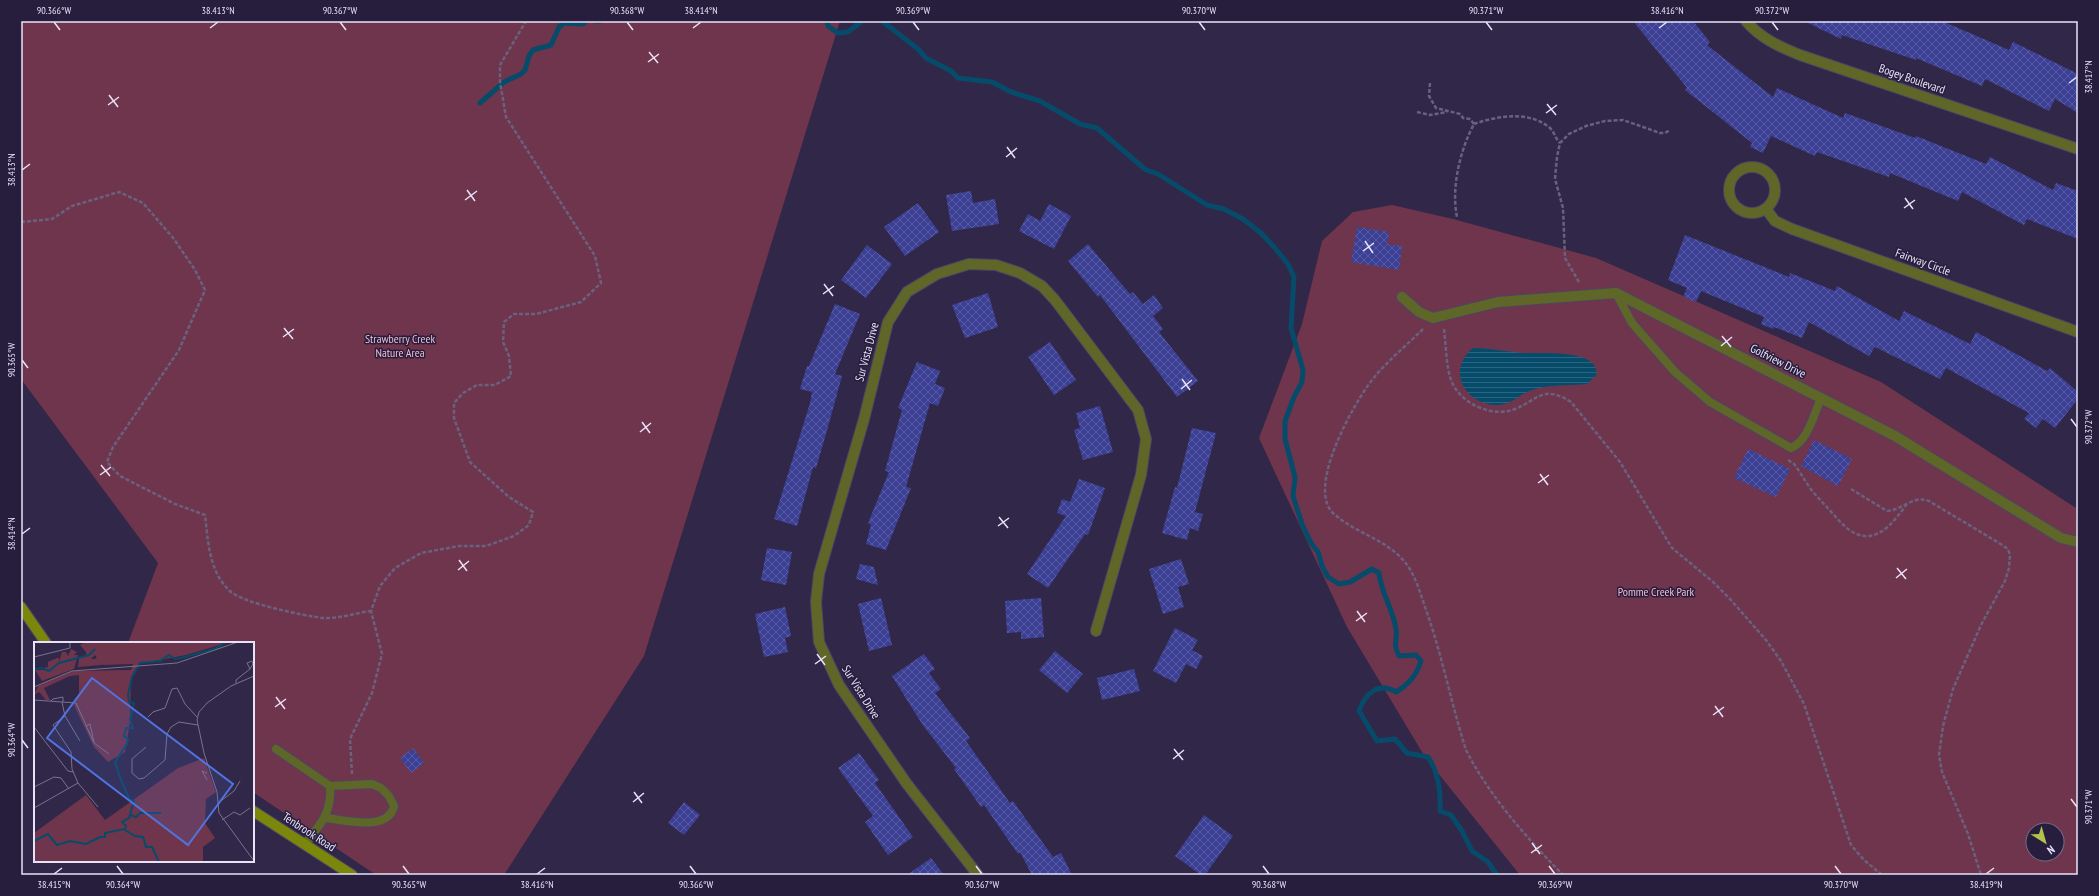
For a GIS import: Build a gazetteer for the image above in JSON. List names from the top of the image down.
{
  "streets": {
    "street": [
      "Bogey Boulevard",
      "Fairway Circle",
      "Sur Vista Drive",
      "Golfview Drive",
      "Tenbrook Road"
    ]
  },
  "parks": ["Strawberry Creek Nature Area", "Pomme Creek Park"],
  "north": "bottom right",
  "coordinates": [
    "90.366°W",
    "38.413°N",
    "90.367°W",
    "90.368°W",
    "38.414°N",
    "90.369°W",
    "90.370°W",
    "90.371°W",
    "38.416°N",
    "90.372°W",
    "38.417°N",
    "90.365°W",
    "90.364°W",
    "38.415°N",
    "38.419°N"
  ]
}
